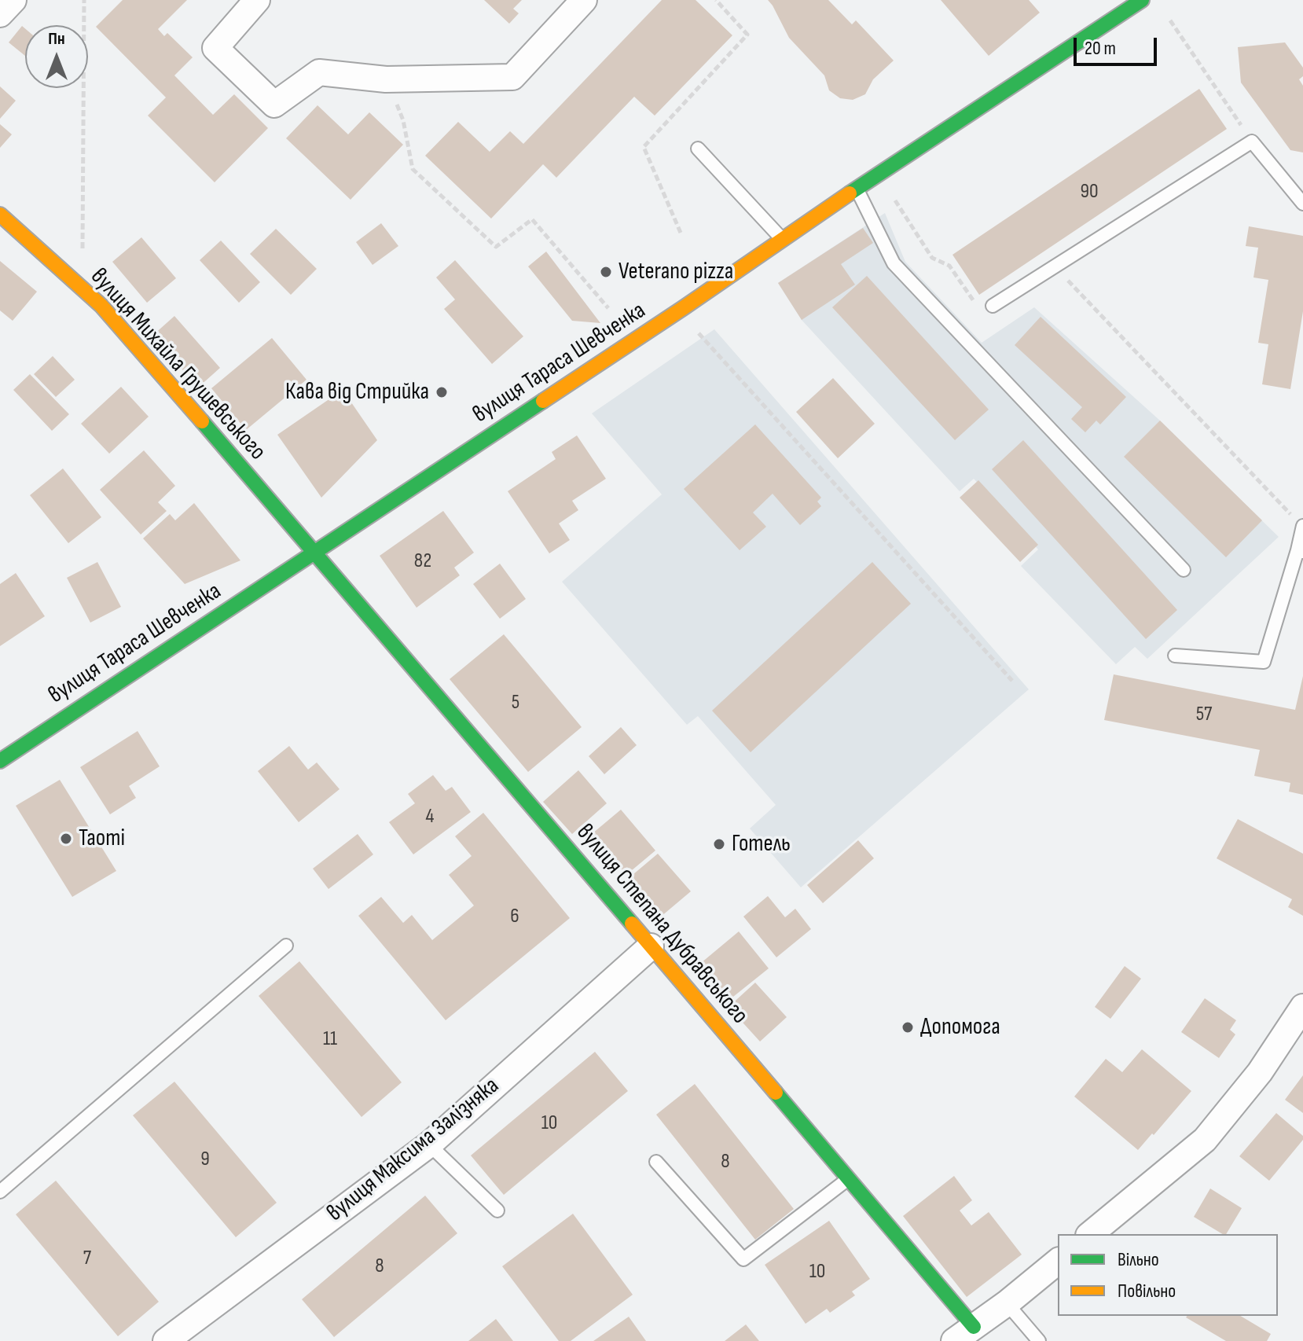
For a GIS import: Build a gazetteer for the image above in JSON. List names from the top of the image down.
{
  "streets": {
    "street": [
      "вулиця Тараса Шевченка",
      "вулиця Михайла Грушевського",
      "вулиця Степана Дубравського",
      "вулиця Максима Залізняка"
    ]
  },
  "crossings": [
    ["вулиця Тараса Шевченка", "вулиця Михайла Грушевського"],
    ["вулиця Тараса Шевченка", "вулиця Степана Дубравського"],
    ["вулиця Михайла Грушевського", "вулиця Степана Дубравського"],
    ["вулиця Степана Дубравського", "вулиця Максима Залізняка"]
  ],
  "places": [
    "Veterano pizza",
    "Кава від Стрийка",
    "Taomi",
    "Готель",
    "Допомога"
  ],
  "house_numbers": [
    "90",
    "82",
    "5",
    "57",
    "4",
    "6",
    "11",
    "10",
    "9",
    "8",
    "7",
    "8",
    "10"
  ],
  "legend": ["Вільно", "Повільно"],
  "scale_bar": "20 m",
  "north": "top"
}
